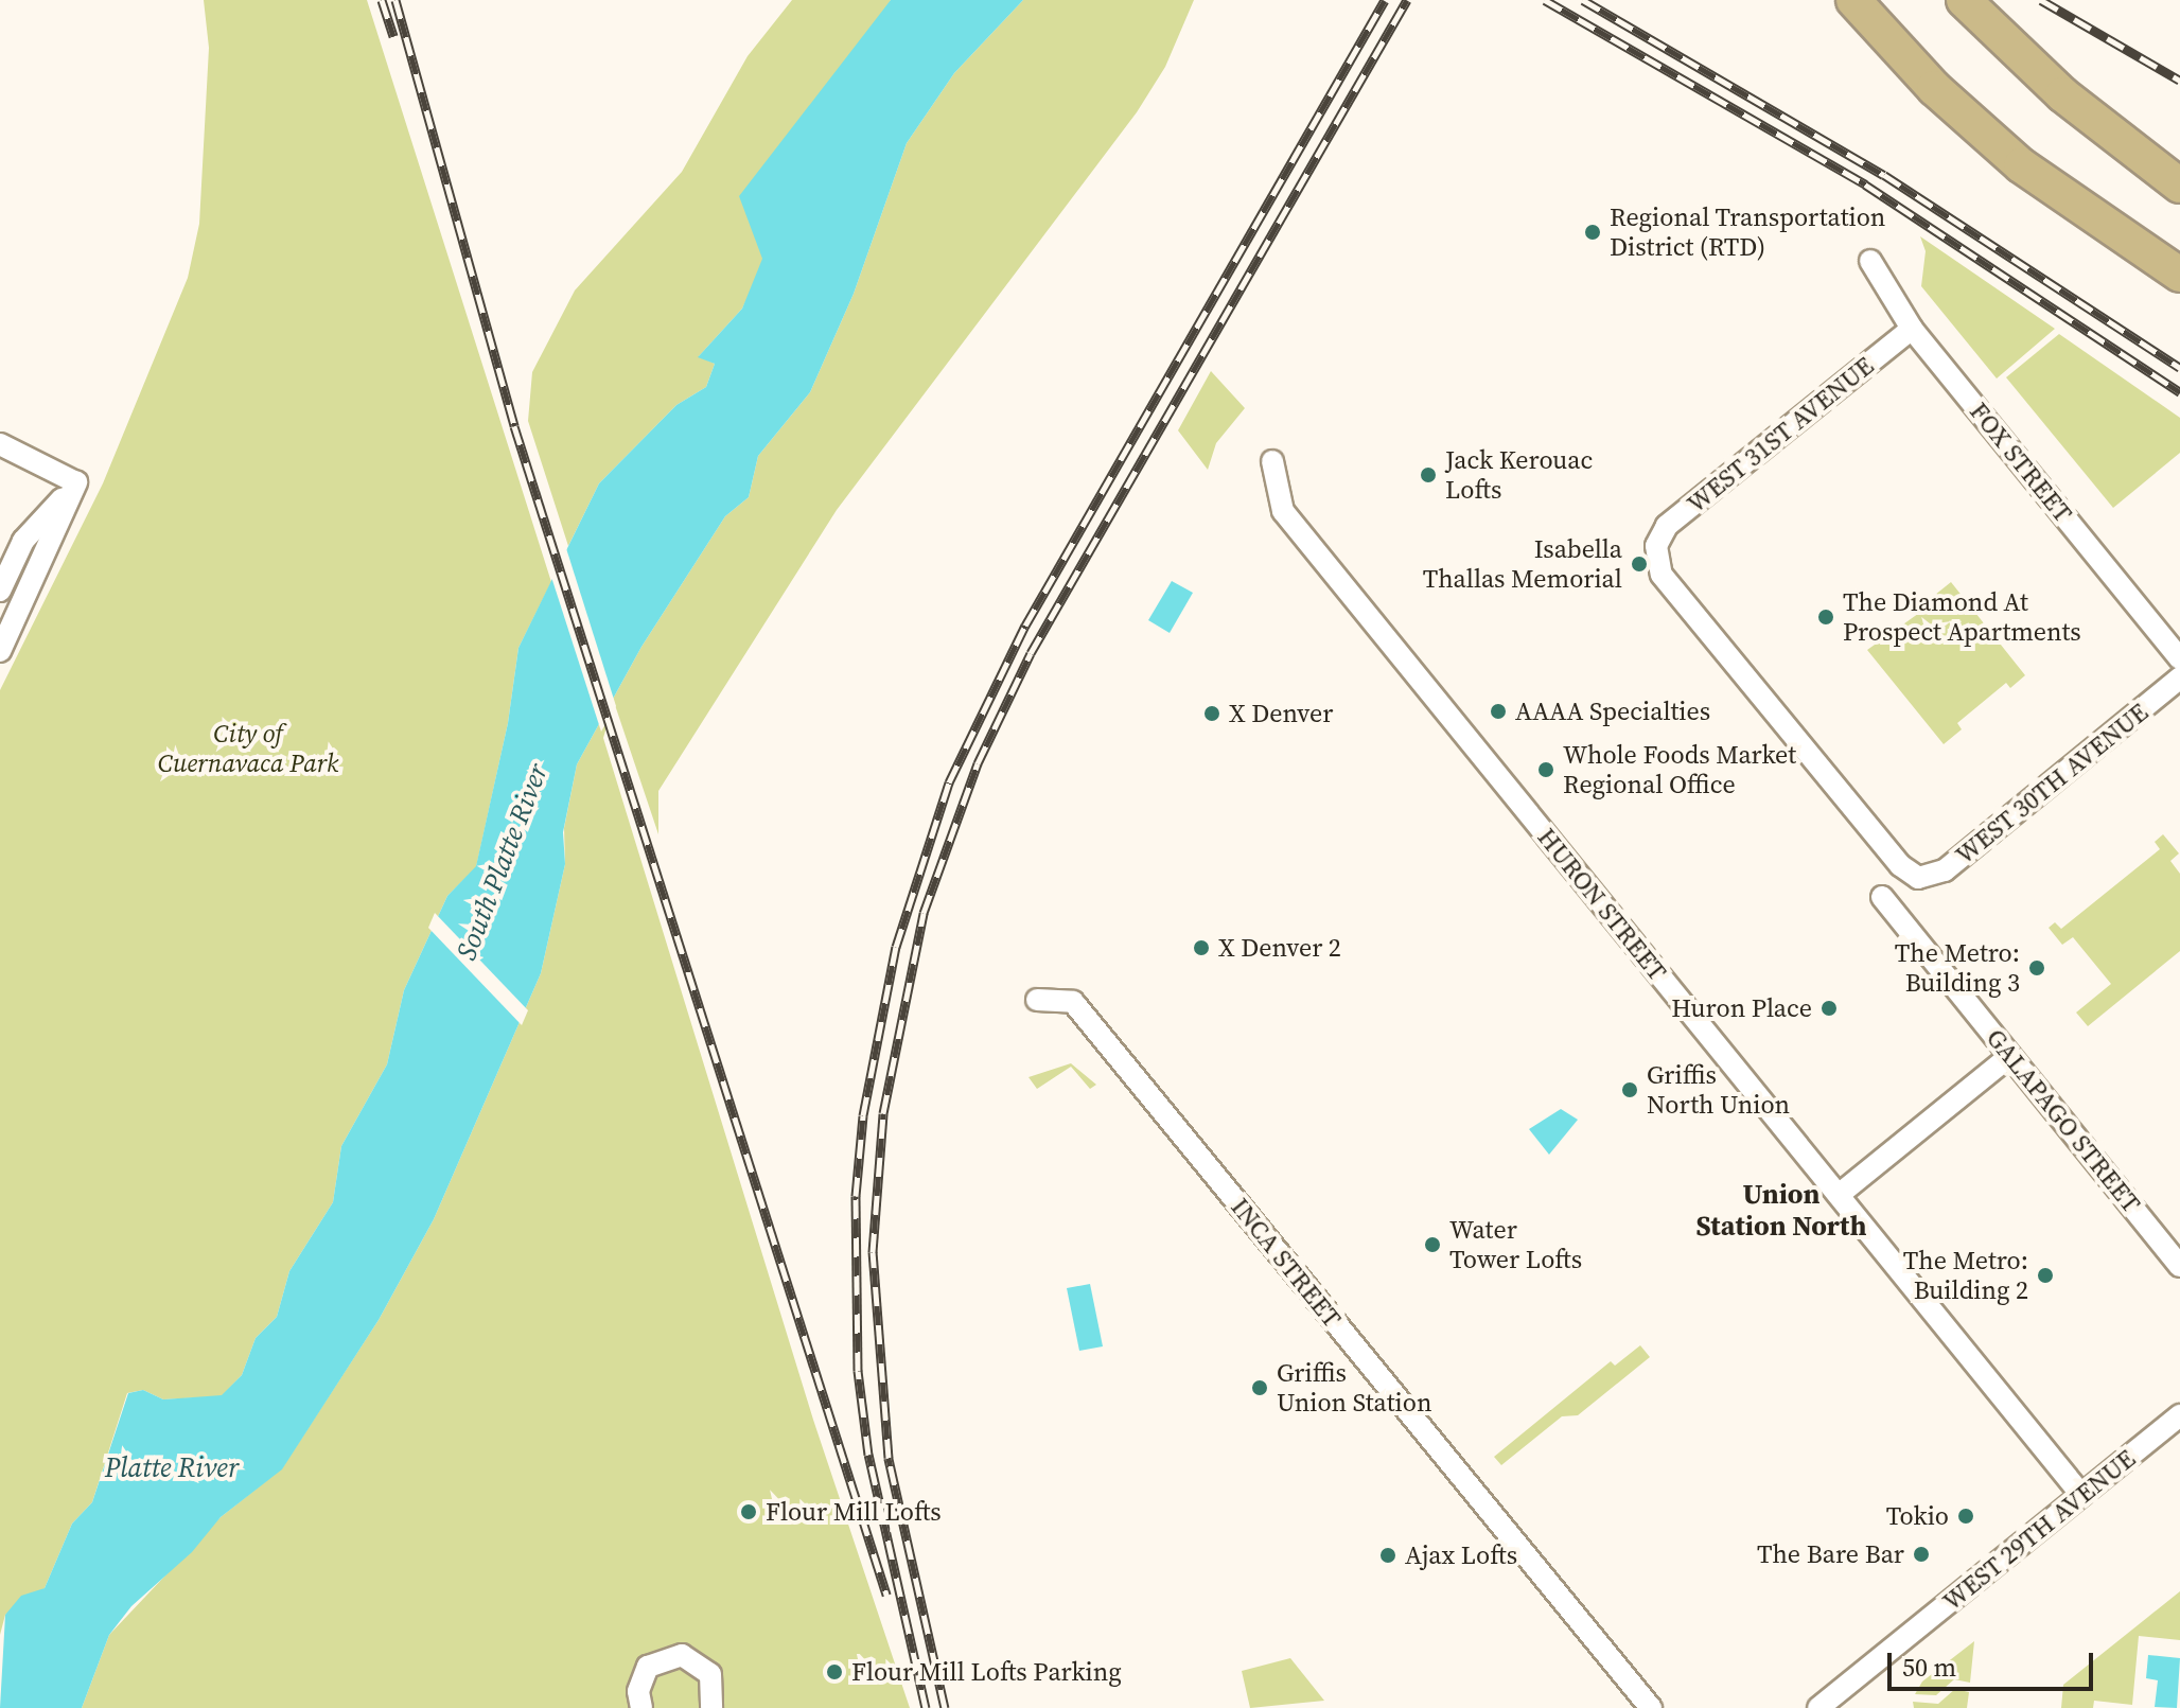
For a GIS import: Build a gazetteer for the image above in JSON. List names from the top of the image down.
{
  "streets": {
    "street": [
      "WEST 31ST AVENUE",
      "FOX STREET",
      "WEST 30TH AVENUE",
      "HURON STREET",
      "GALAPAGO STREET",
      "INCA STREET",
      "WEST 29TH AVENUE"
    ]
  },
  "crossings": [
    ["WEST 31ST AVENUE", "FOX STREET"],
    ["WEST 31ST AVENUE", "WEST 30TH AVENUE"],
    ["HURON STREET", "WEST 29TH AVENUE"]
  ],
  "districts": ["Union Station North"],
  "water": ["South Platte River", "Platte River"],
  "parks": ["City of Cuernavaca Park"],
  "places": [
    "Regional Transportation District (RTD)",
    "Jack Kerouac Lofts",
    "Isabella Thallas Memorial",
    "The Diamond At Prospect Apartments",
    "AAAA Specialties",
    "X Denver",
    "Whole Foods Market Regional Office",
    "X Denver 2",
    "The Metro: Building 3",
    "Huron Place",
    "Griffis North Union",
    "Water Tower Lofts",
    "The Metro: Building 2",
    "Griffis Union Station",
    "Flour Mill Lofts",
    "Tokio",
    "The Bare Bar",
    "Ajax Lofts",
    "Flour Mill Lofts Parking"
  ],
  "scale_bar": "50 m"
}
